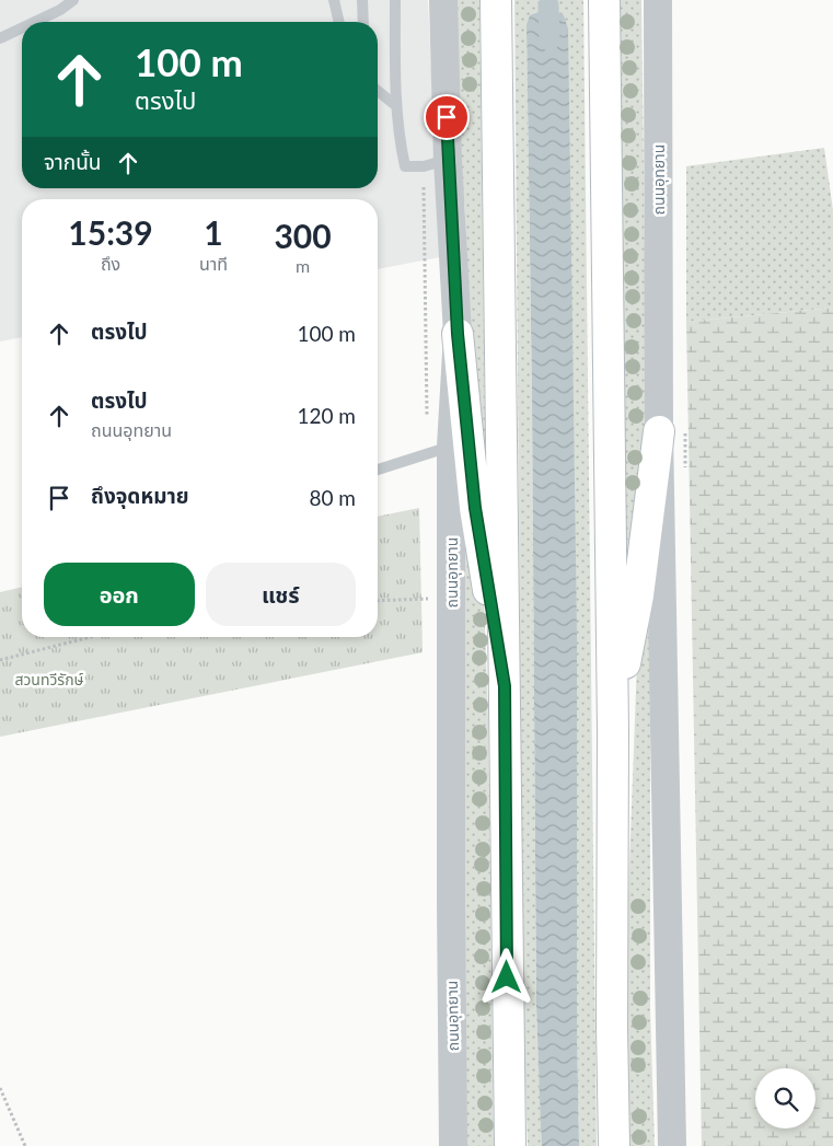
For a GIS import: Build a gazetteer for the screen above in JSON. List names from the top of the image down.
{
  "streets": {
    "street": ["ถนนอุทยาน"]
  },
  "parks": ["สวนทวีรักษ์"],
  "page": {
    "turn": ["100 m", "ตรงไป"],
    "then": "จากนั้น",
    "eta": [
      "15:39",
      "ถึง",
      "1",
      "นาที",
      "300",
      "m"
    ],
    "list": [
      {
        "name": "ตรงไป",
        "value": "100 m"
      },
      {
        "name": "ตรงไป",
        "note": "ถนนอุทยาน",
        "value": "120 m"
      },
      {
        "name": "ถึงจุดหมาย",
        "value": "80 m"
      }
    ],
    "buttons": ["ออก", "แชร์"]
  }
}
